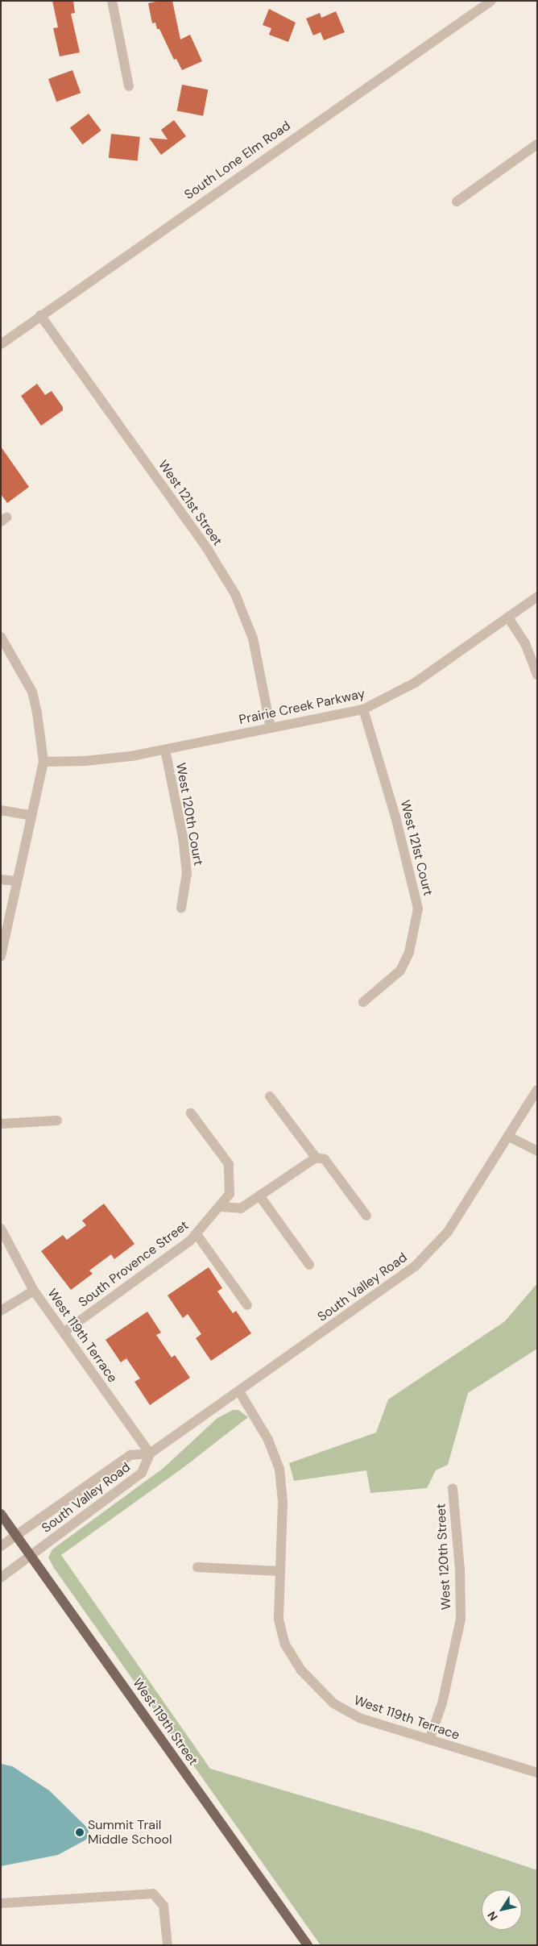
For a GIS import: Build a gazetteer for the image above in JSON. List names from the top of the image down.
{
  "streets": {
    "main road": ["West 119th Street"],
    "street": [
      "South Lone Elm Road",
      "West 121st Street",
      "Prairie Creek Parkway",
      "West 120th Court",
      "West 121st Court",
      "South Provence Street",
      "South Valley Road",
      "West 119th Terrace",
      "West 120th Street"
    ]
  },
  "crossings": [
    ["South Lone Elm Road", "West 121st Street"],
    ["West 121st Street", "Prairie Creek Parkway"],
    ["Prairie Creek Parkway", "West 120th Court"],
    ["Prairie Creek Parkway", "West 121st Court"],
    ["South Provence Street", "West 119th Terrace"],
    ["South Valley Road", "West 119th Terrace"],
    ["South Valley Road", "West 119th Street"],
    ["West 119th Terrace", "West 120th Street"]
  ],
  "places": ["Summit Trail Middle School"],
  "north": "bottom left"
}
